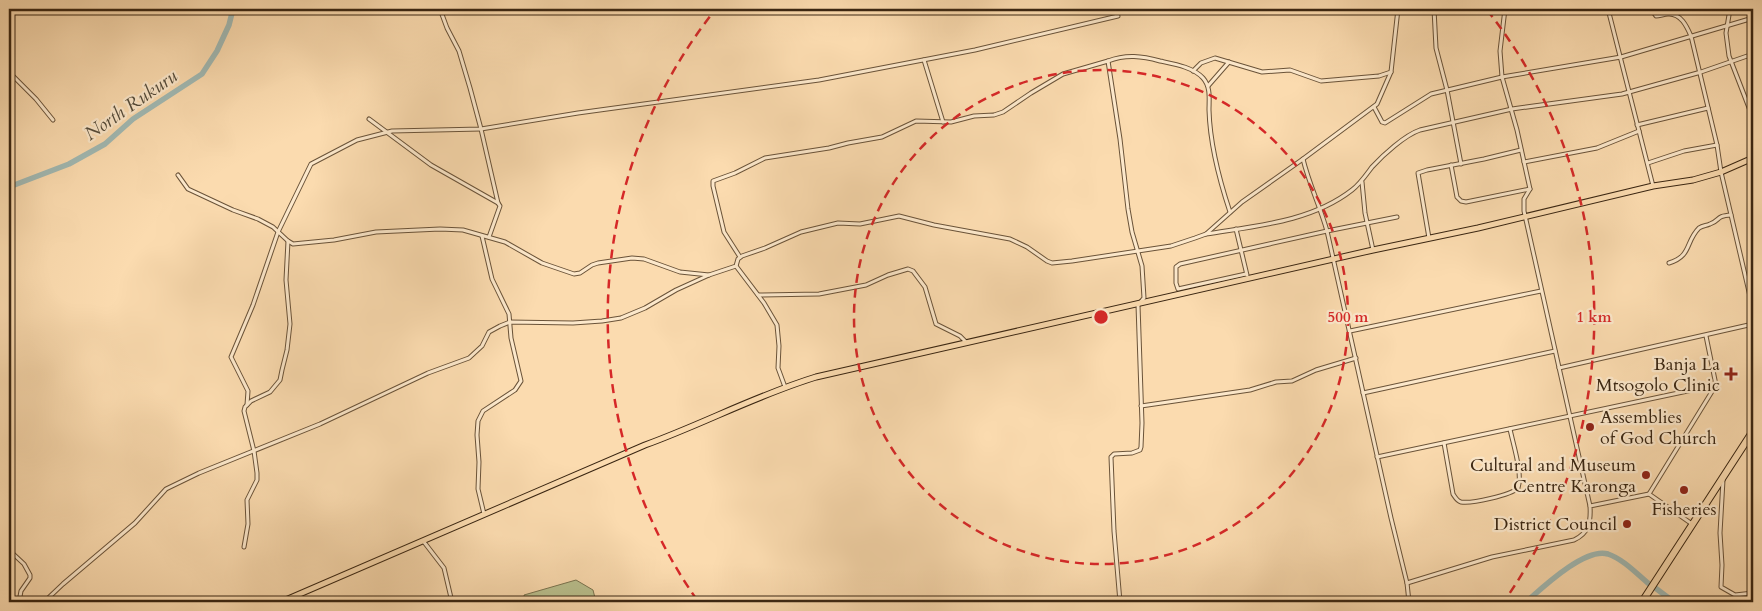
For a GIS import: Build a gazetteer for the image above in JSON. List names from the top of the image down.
{
  "water": ["North Rukuru"],
  "places": {
    "health": ["Banja La Mtsogolo Clinic"],
    "other": [
      "Assemblies of God Church",
      "Cultural and Museum Centre Karonga",
      "Fisheries",
      "District Council"
    ]
  },
  "rings": ["500 m", "1 km"]
}
